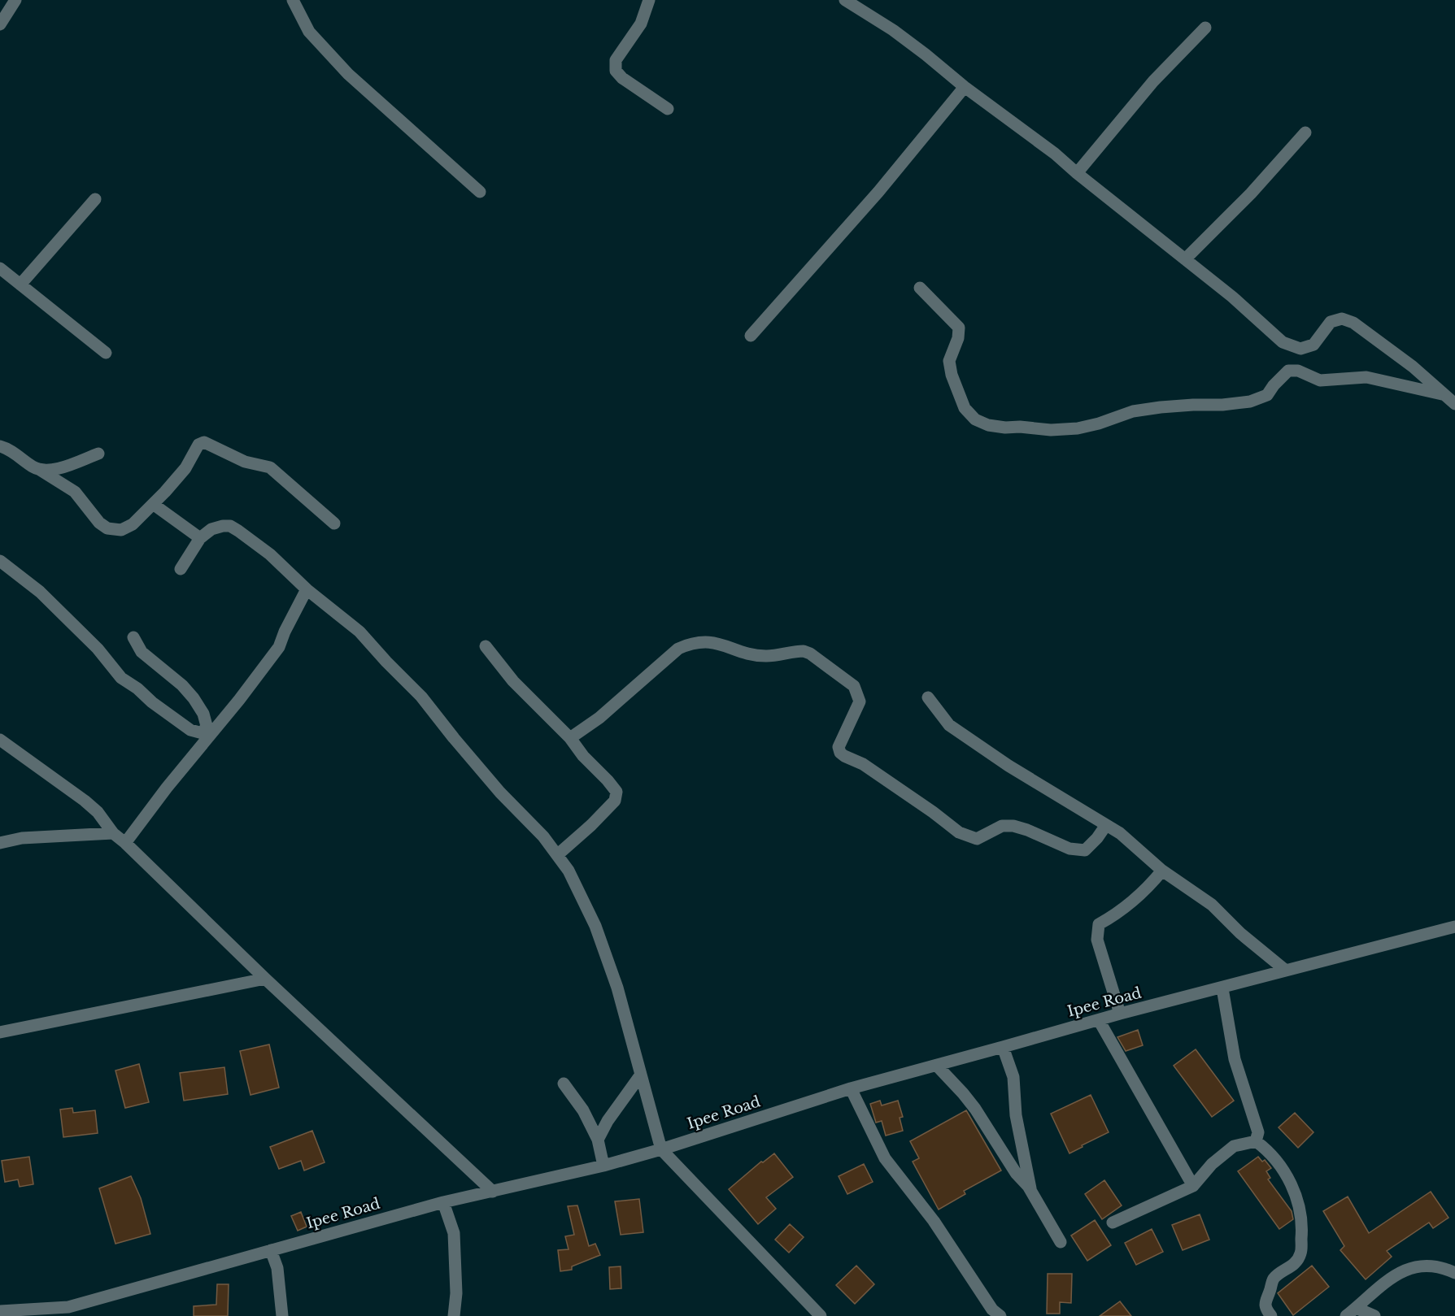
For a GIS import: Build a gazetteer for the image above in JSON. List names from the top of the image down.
{
  "streets": {
    "street": ["Ipee Road"]
  }
}
